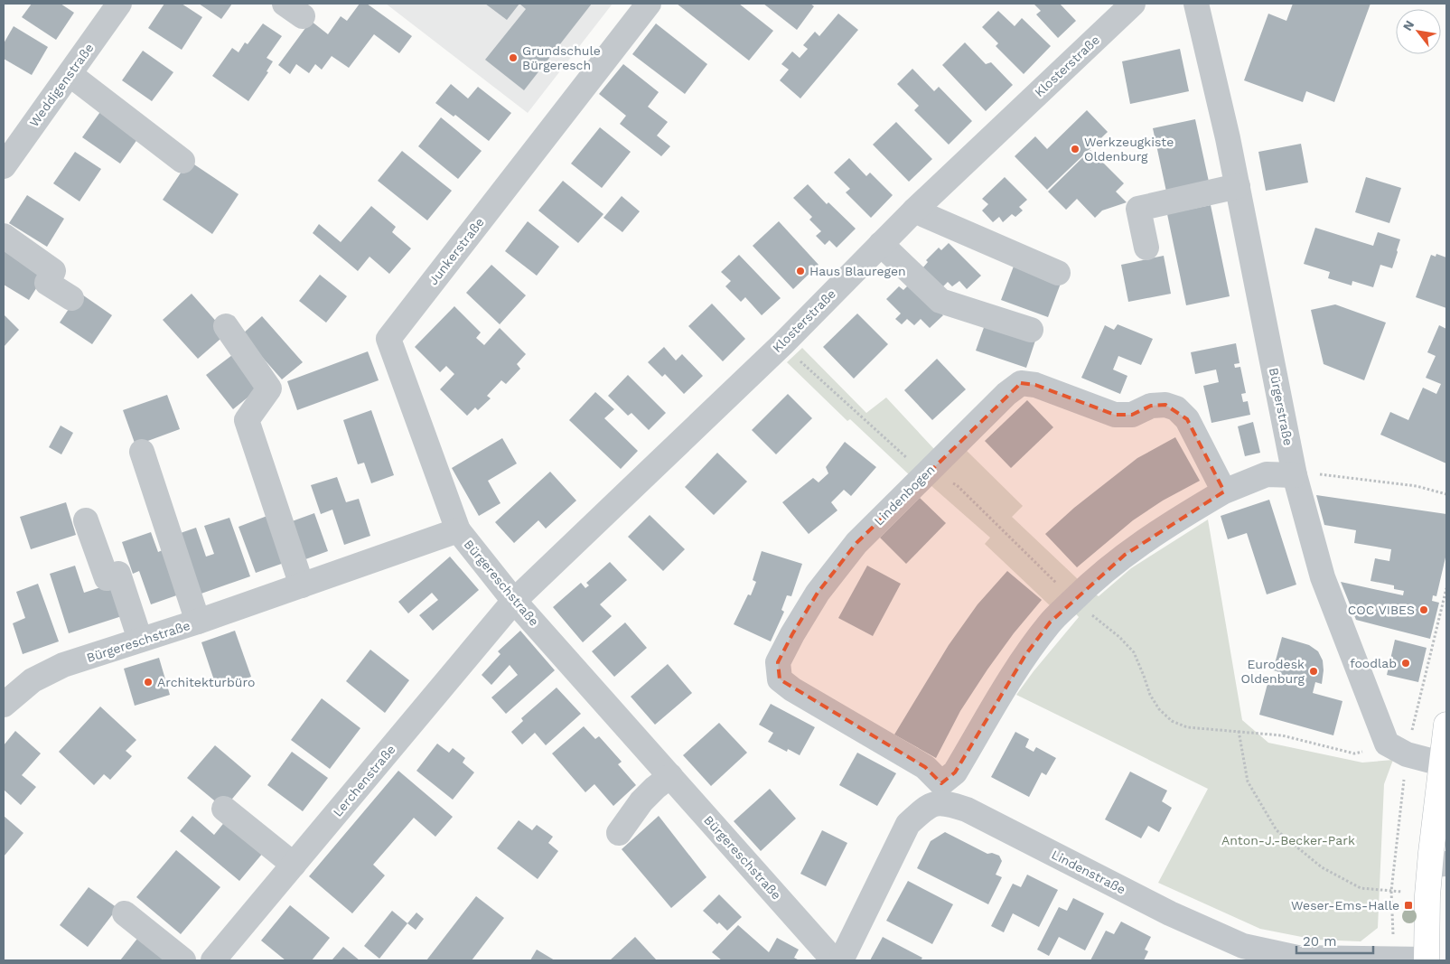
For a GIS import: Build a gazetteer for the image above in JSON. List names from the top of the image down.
{
  "streets": {
    "street": [
      "Klosterstraße",
      "Weddigenstraße",
      "Junkerstraße",
      "Bürgerstraße",
      "Lindenbogen",
      "Bürgereschstraße",
      "Lerchenstraße",
      "Lindenstraße"
    ]
  },
  "crossings": [
    ["Klosterstraße", "Bürgereschstraße"],
    ["Klosterstraße", "Lerchenstraße"],
    ["Junkerstraße", "Bürgereschstraße"],
    ["Lindenbogen", "Lindenstraße"],
    ["Bürgereschstraße", "Lerchenstraße"]
  ],
  "parks": ["Anton-J.-Becker-Park"],
  "places": {
    "other": [
      "Grundschule Bürgeresch",
      "Werkzeugkiste Oldenburg",
      "Haus Blauregen",
      "COC VIBES",
      "foodlab",
      "Eurodesk Oldenburg",
      "Architekturbüro"
    ],
    "transit": ["Weser-Ems-Halle"]
  },
  "scale_bar": "20 m",
  "north": "top left"
}
